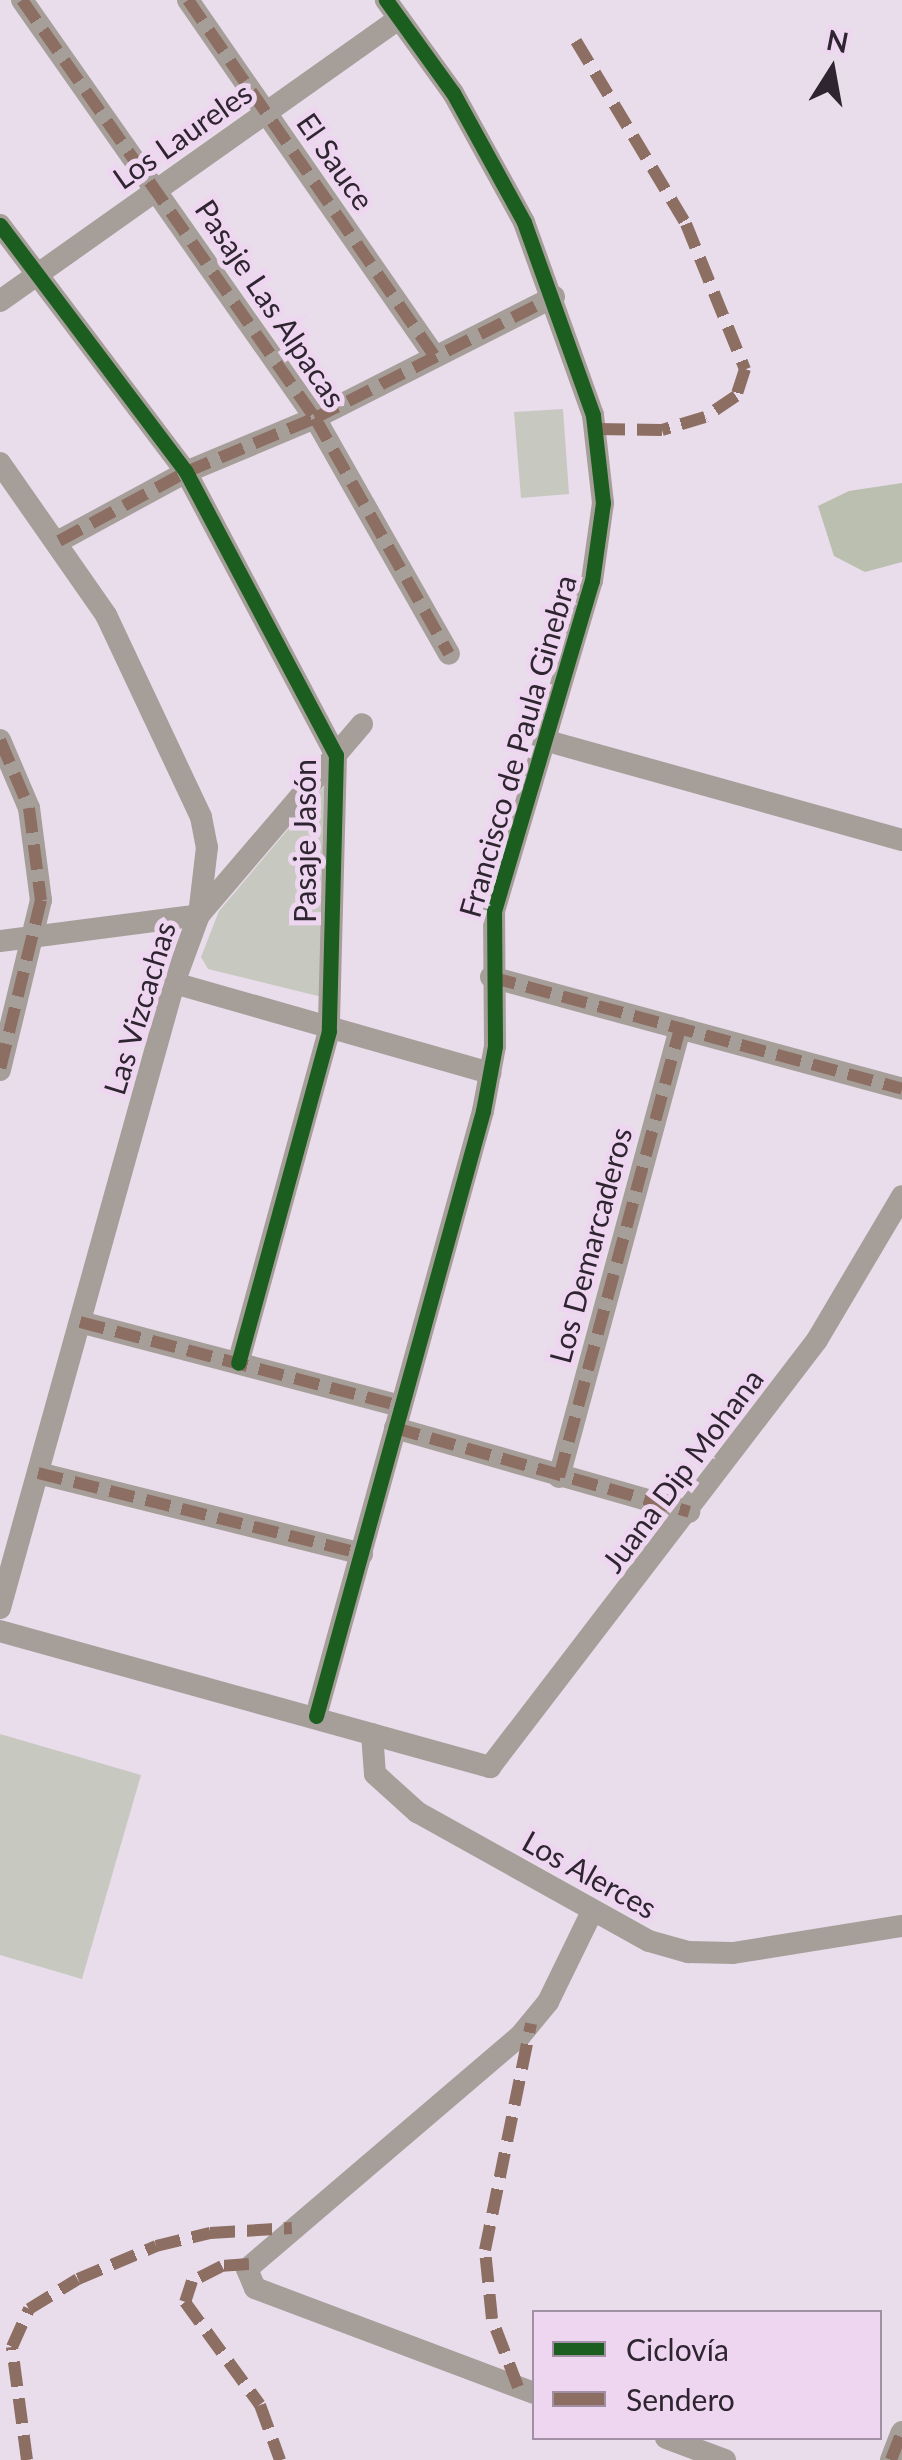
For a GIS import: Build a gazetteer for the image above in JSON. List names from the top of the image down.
{
  "streets": {
    "street": [
      "Los Laureles",
      "El Sauce",
      "Pasaje Las Alpacas",
      "Francisco de Paula Ginebra",
      "Pasaje Jasón",
      "Las Vizcachas",
      "Los Demarcaderos",
      "Juana Dip Mohana",
      "Los Alerces"
    ]
  },
  "crossings": [
    ["Los Laureles", "El Sauce"],
    ["Los Laureles", "Pasaje Las Alpacas"],
    ["Los Laureles", "Francisco de Paula Ginebra"],
    ["Los Laureles", "Pasaje Jasón"],
    ["Juana Dip Mohana", "Los Alerces"]
  ],
  "legend": ["Ciclovía", "Sendero"],
  "north": "top"
}
